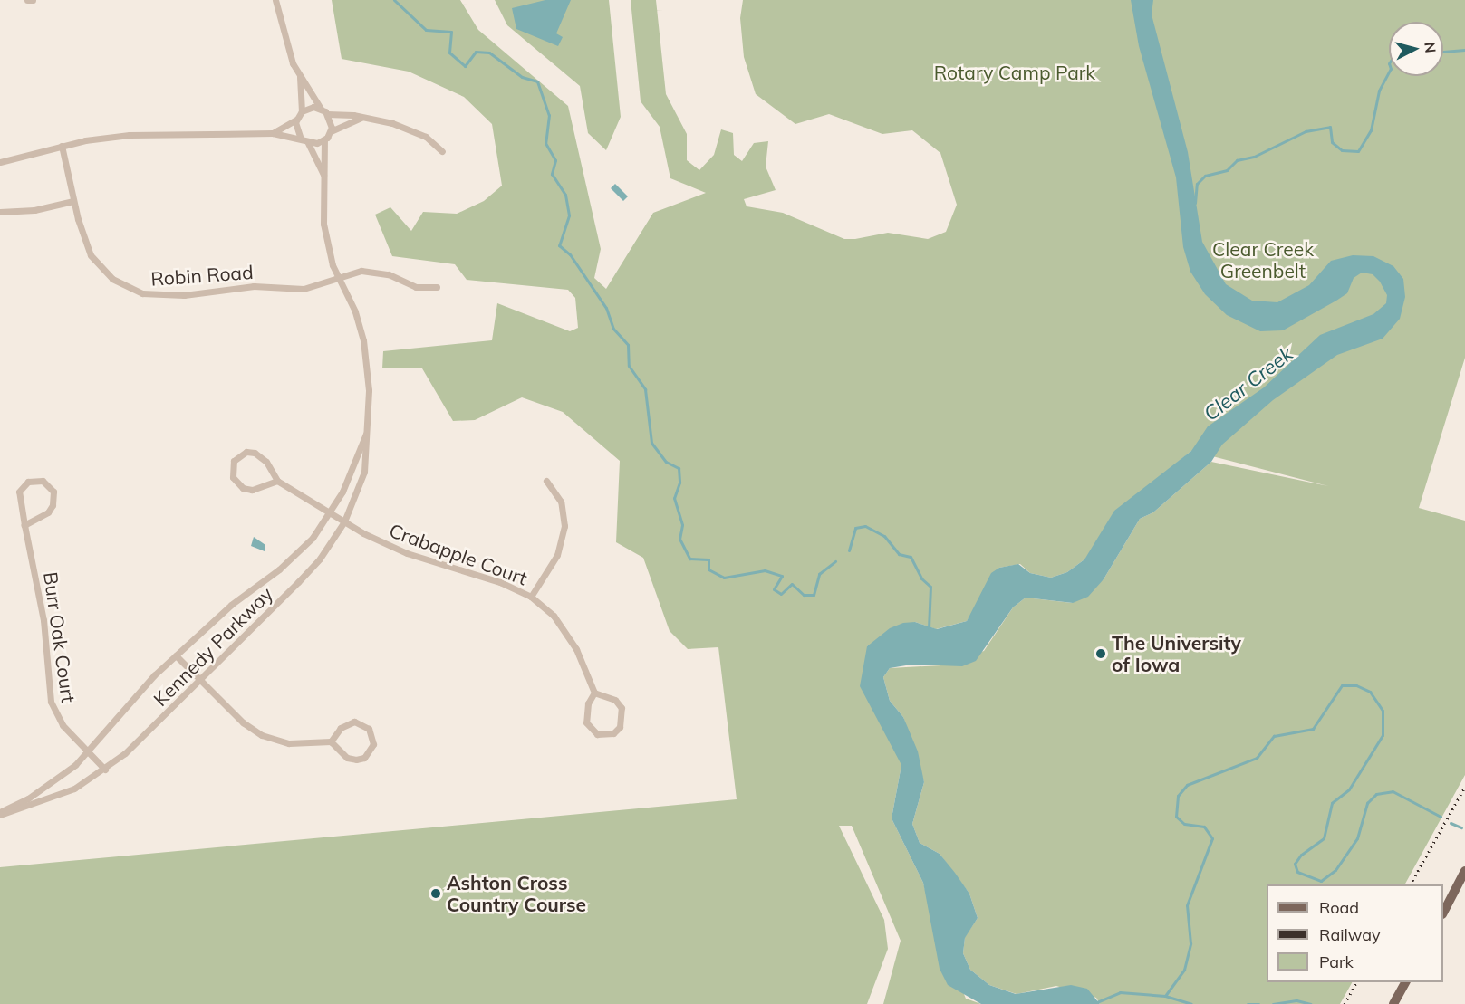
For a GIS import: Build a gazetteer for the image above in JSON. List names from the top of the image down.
{
  "streets": {
    "street": [
      "Robin Road",
      "Crabapple Court",
      "Burr Oak Court",
      "Kennedy Parkway"
    ]
  },
  "crossings": [
    ["Robin Road", "Kennedy Parkway"],
    ["Crabapple Court", "Kennedy Parkway"],
    ["Burr Oak Court", "Kennedy Parkway"]
  ],
  "water": ["Clear Creek"],
  "parks": ["Rotary Camp Park", "Clear Creek Greenbelt"],
  "places": ["The University of Iowa", "Ashton Cross Country Course"],
  "legend": ["Road", "Railway", "Park"],
  "north": "right"
}
